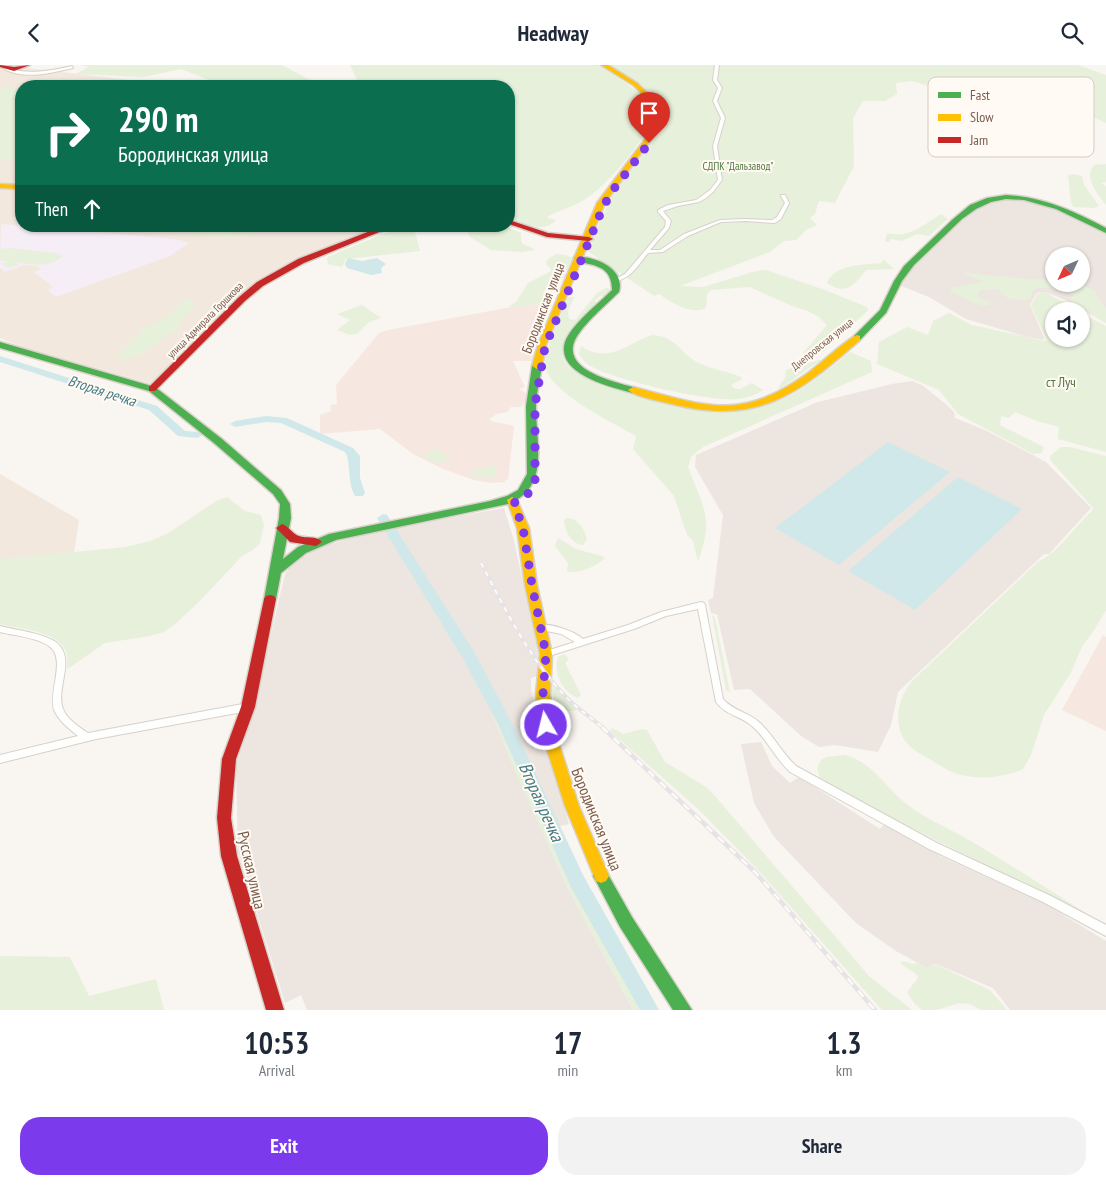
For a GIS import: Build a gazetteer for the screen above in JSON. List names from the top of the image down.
{
  "streets": {
    "main road": [
      "Бородинская улица",
      "улица Адмирала Горшкова",
      "Днепровская улица",
      "Русская улица"
    ]
  },
  "water": ["Вторая речка"],
  "parks": ["СДПК \"Дальзавод\"", "ст Луч"],
  "legend": ["Fast", "Slow", "Jam"],
  "north": "bottom left",
  "page": {
    "header": "Headway",
    "turn": ["290 m", "Бородинская улица"],
    "then": "Then",
    "eta": [
      "10:53",
      "Arrival",
      "17",
      "min",
      "1.3",
      "km"
    ],
    "buttons": ["Exit", "Share"]
  }
}
